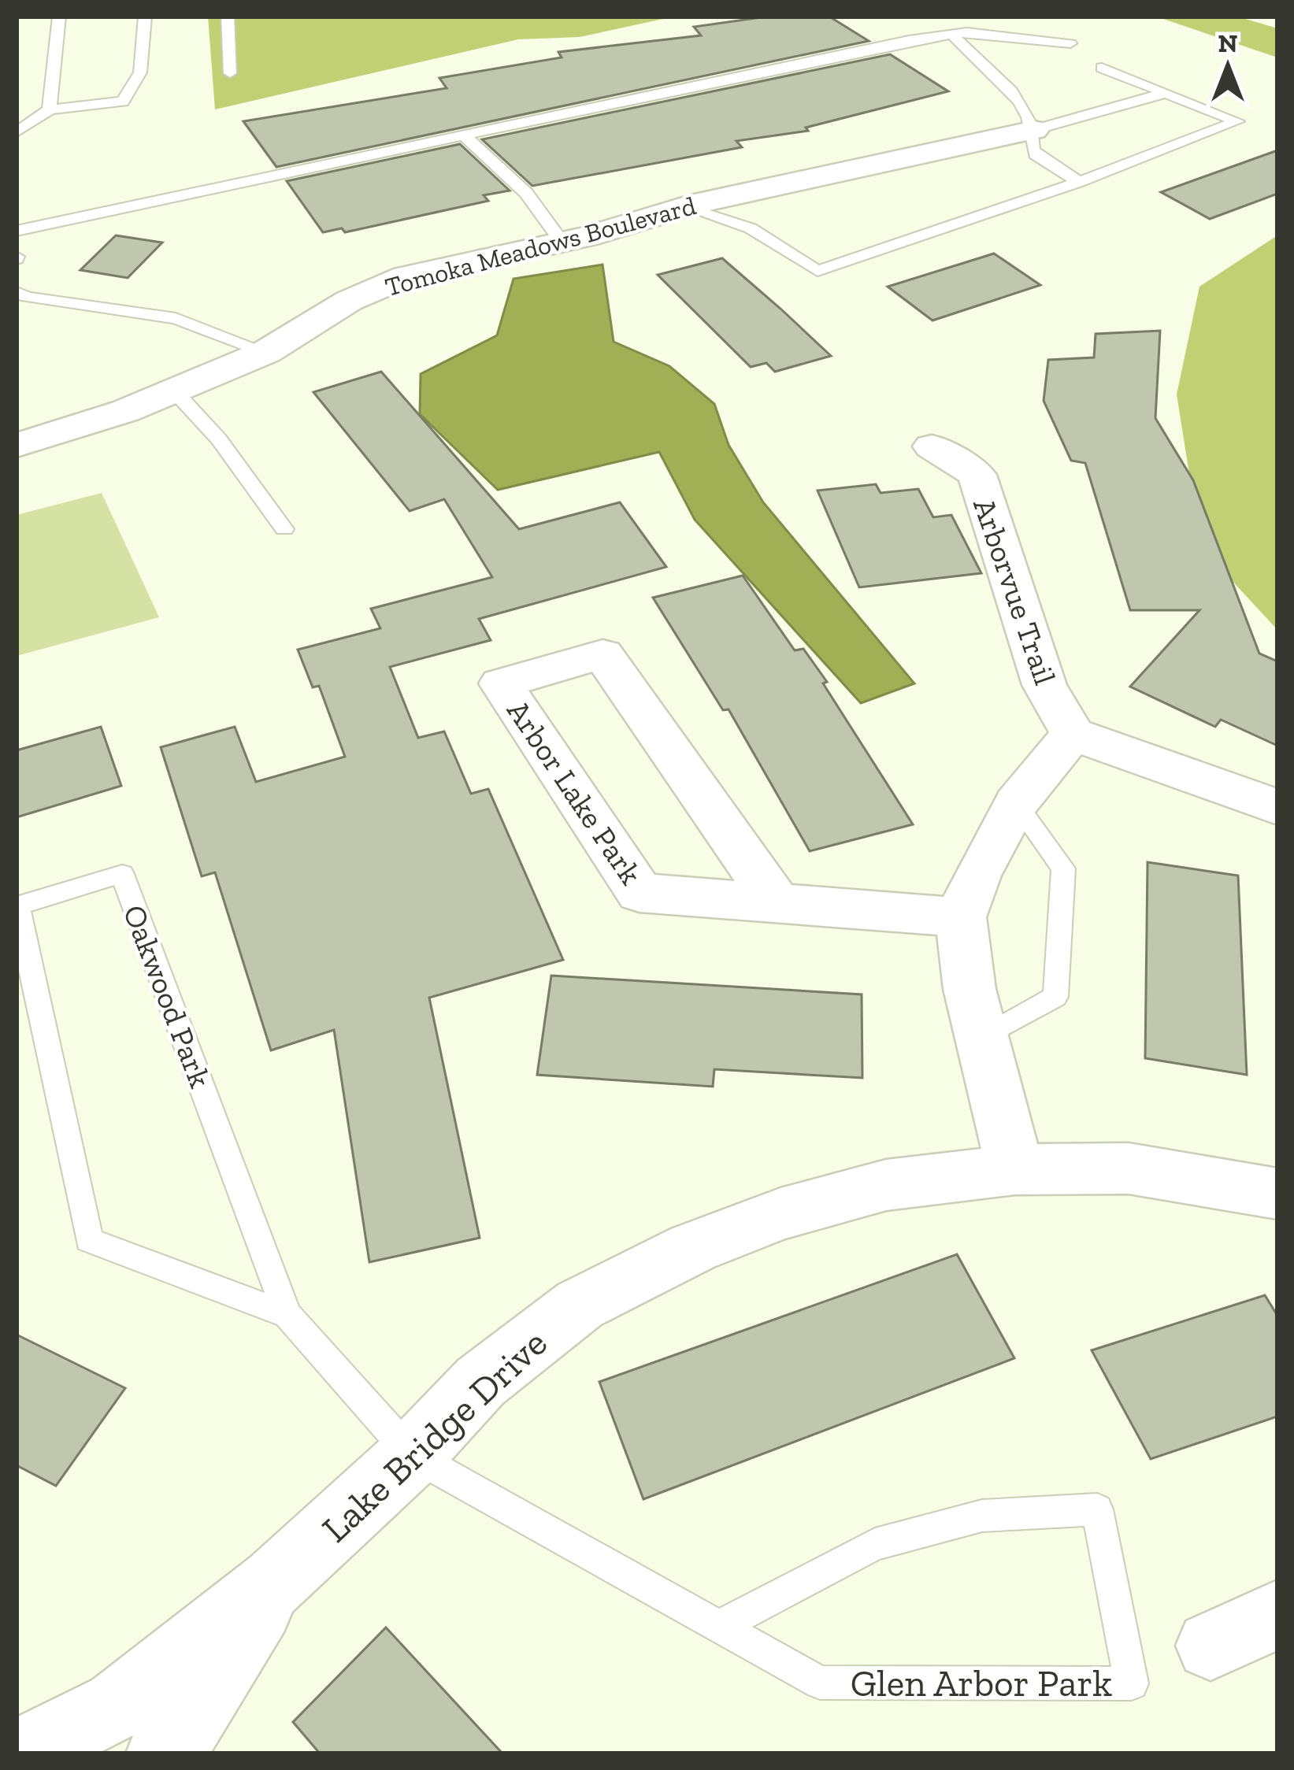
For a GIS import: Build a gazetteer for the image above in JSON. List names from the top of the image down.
{
  "streets": {
    "street": [
      "Tomoka Meadows Boulevard",
      "Arborvue Trail",
      "Arbor Lake Park",
      "Lake Bridge Drive"
    ],
    "lane": ["Oakwood Park", "Glen Arbor Park"]
  },
  "crossings": [
    ["Oakwood Park", "Lake Bridge Drive"],
    ["Oakwood Park", "Glen Arbor Park"],
    ["Lake Bridge Drive", "Glen Arbor Park"]
  ],
  "north": "top"
}
